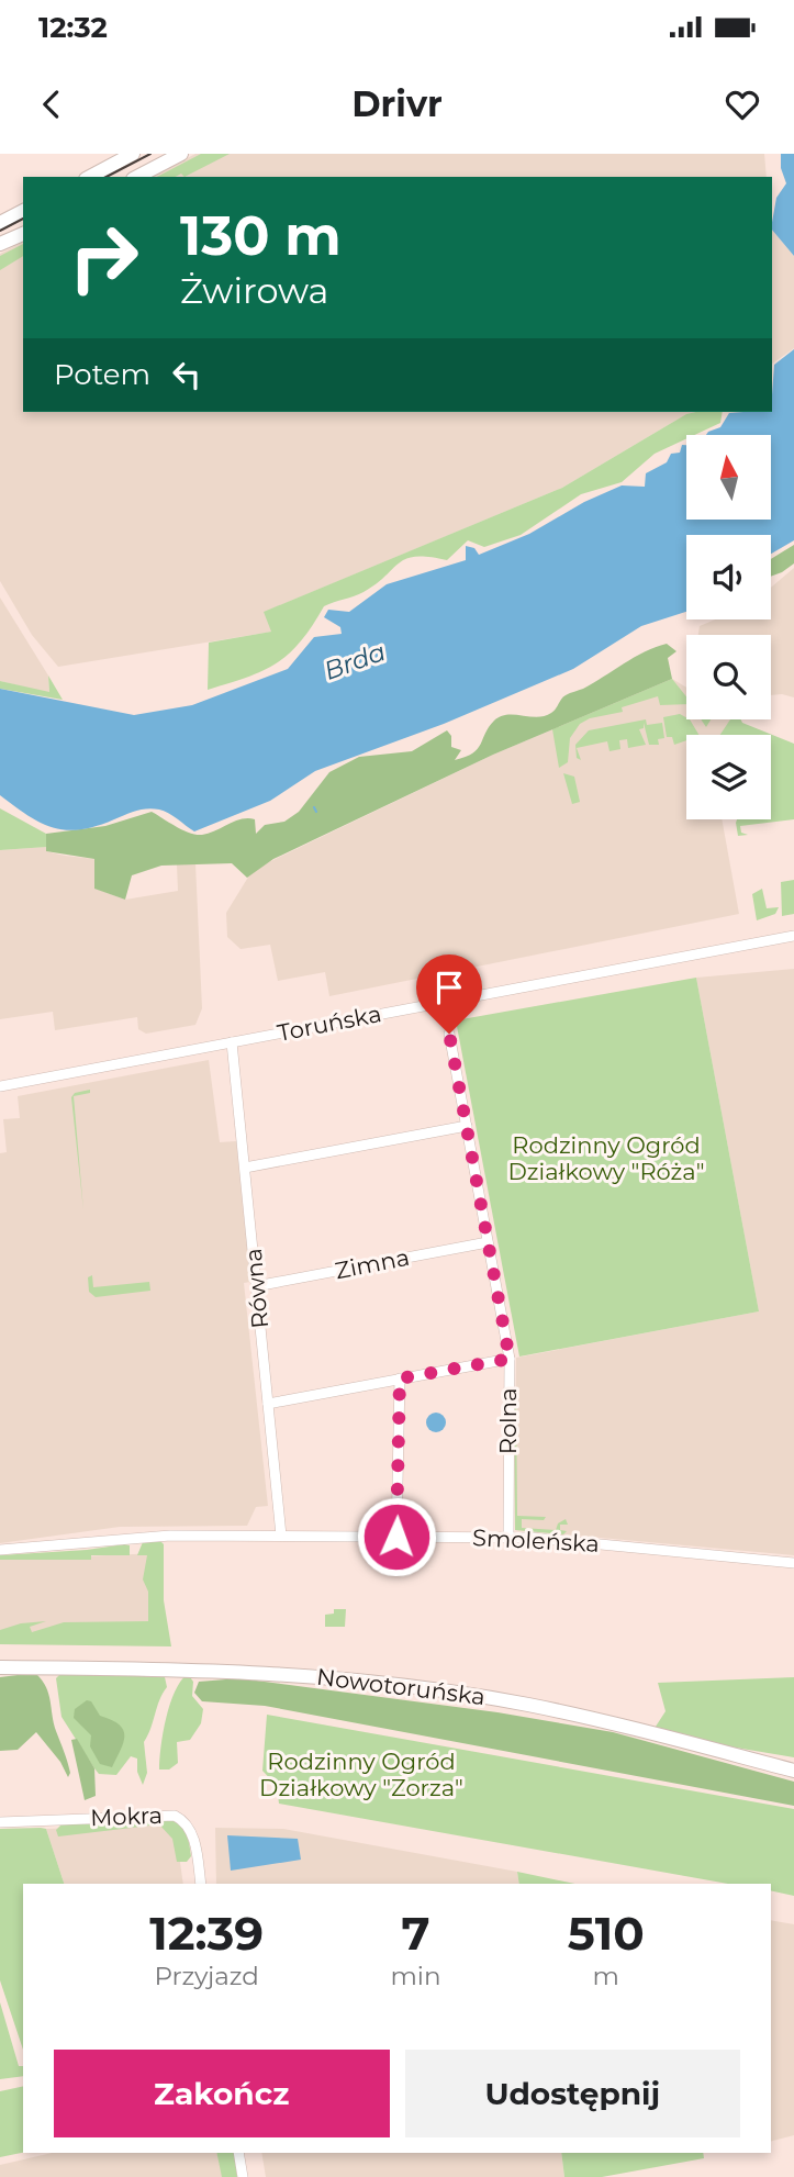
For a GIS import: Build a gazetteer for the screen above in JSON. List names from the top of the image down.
{
  "streets": {
    "main road": ["Nowotoruńska"],
    "street": [
      "Toruńska",
      "Zimna",
      "Równa",
      "Rolna",
      "Smoleńska",
      "Mokra"
    ]
  },
  "crossings": [
    ["Toruńska", "Równa"],
    ["Zimna", "Równa"],
    ["Zimna", "Rolna"],
    ["Równa", "Smoleńska"],
    ["Rolna", "Smoleńska"]
  ],
  "water": ["Brda"],
  "parks": ["Rodzinny Ogród Działkowy \"Róża\"", "Rodzinny Ogród Działkowy \"Zorza\""],
  "north": "top",
  "page": {
    "status": "12:32",
    "header": "Drivr",
    "turn": ["130 m", "Żwirowa"],
    "then": "Potem",
    "eta": [
      "12:39",
      "Przyjazd",
      "7",
      "min",
      "510",
      "m"
    ],
    "buttons": ["Zakończ", "Udostępnij"]
  }
}
